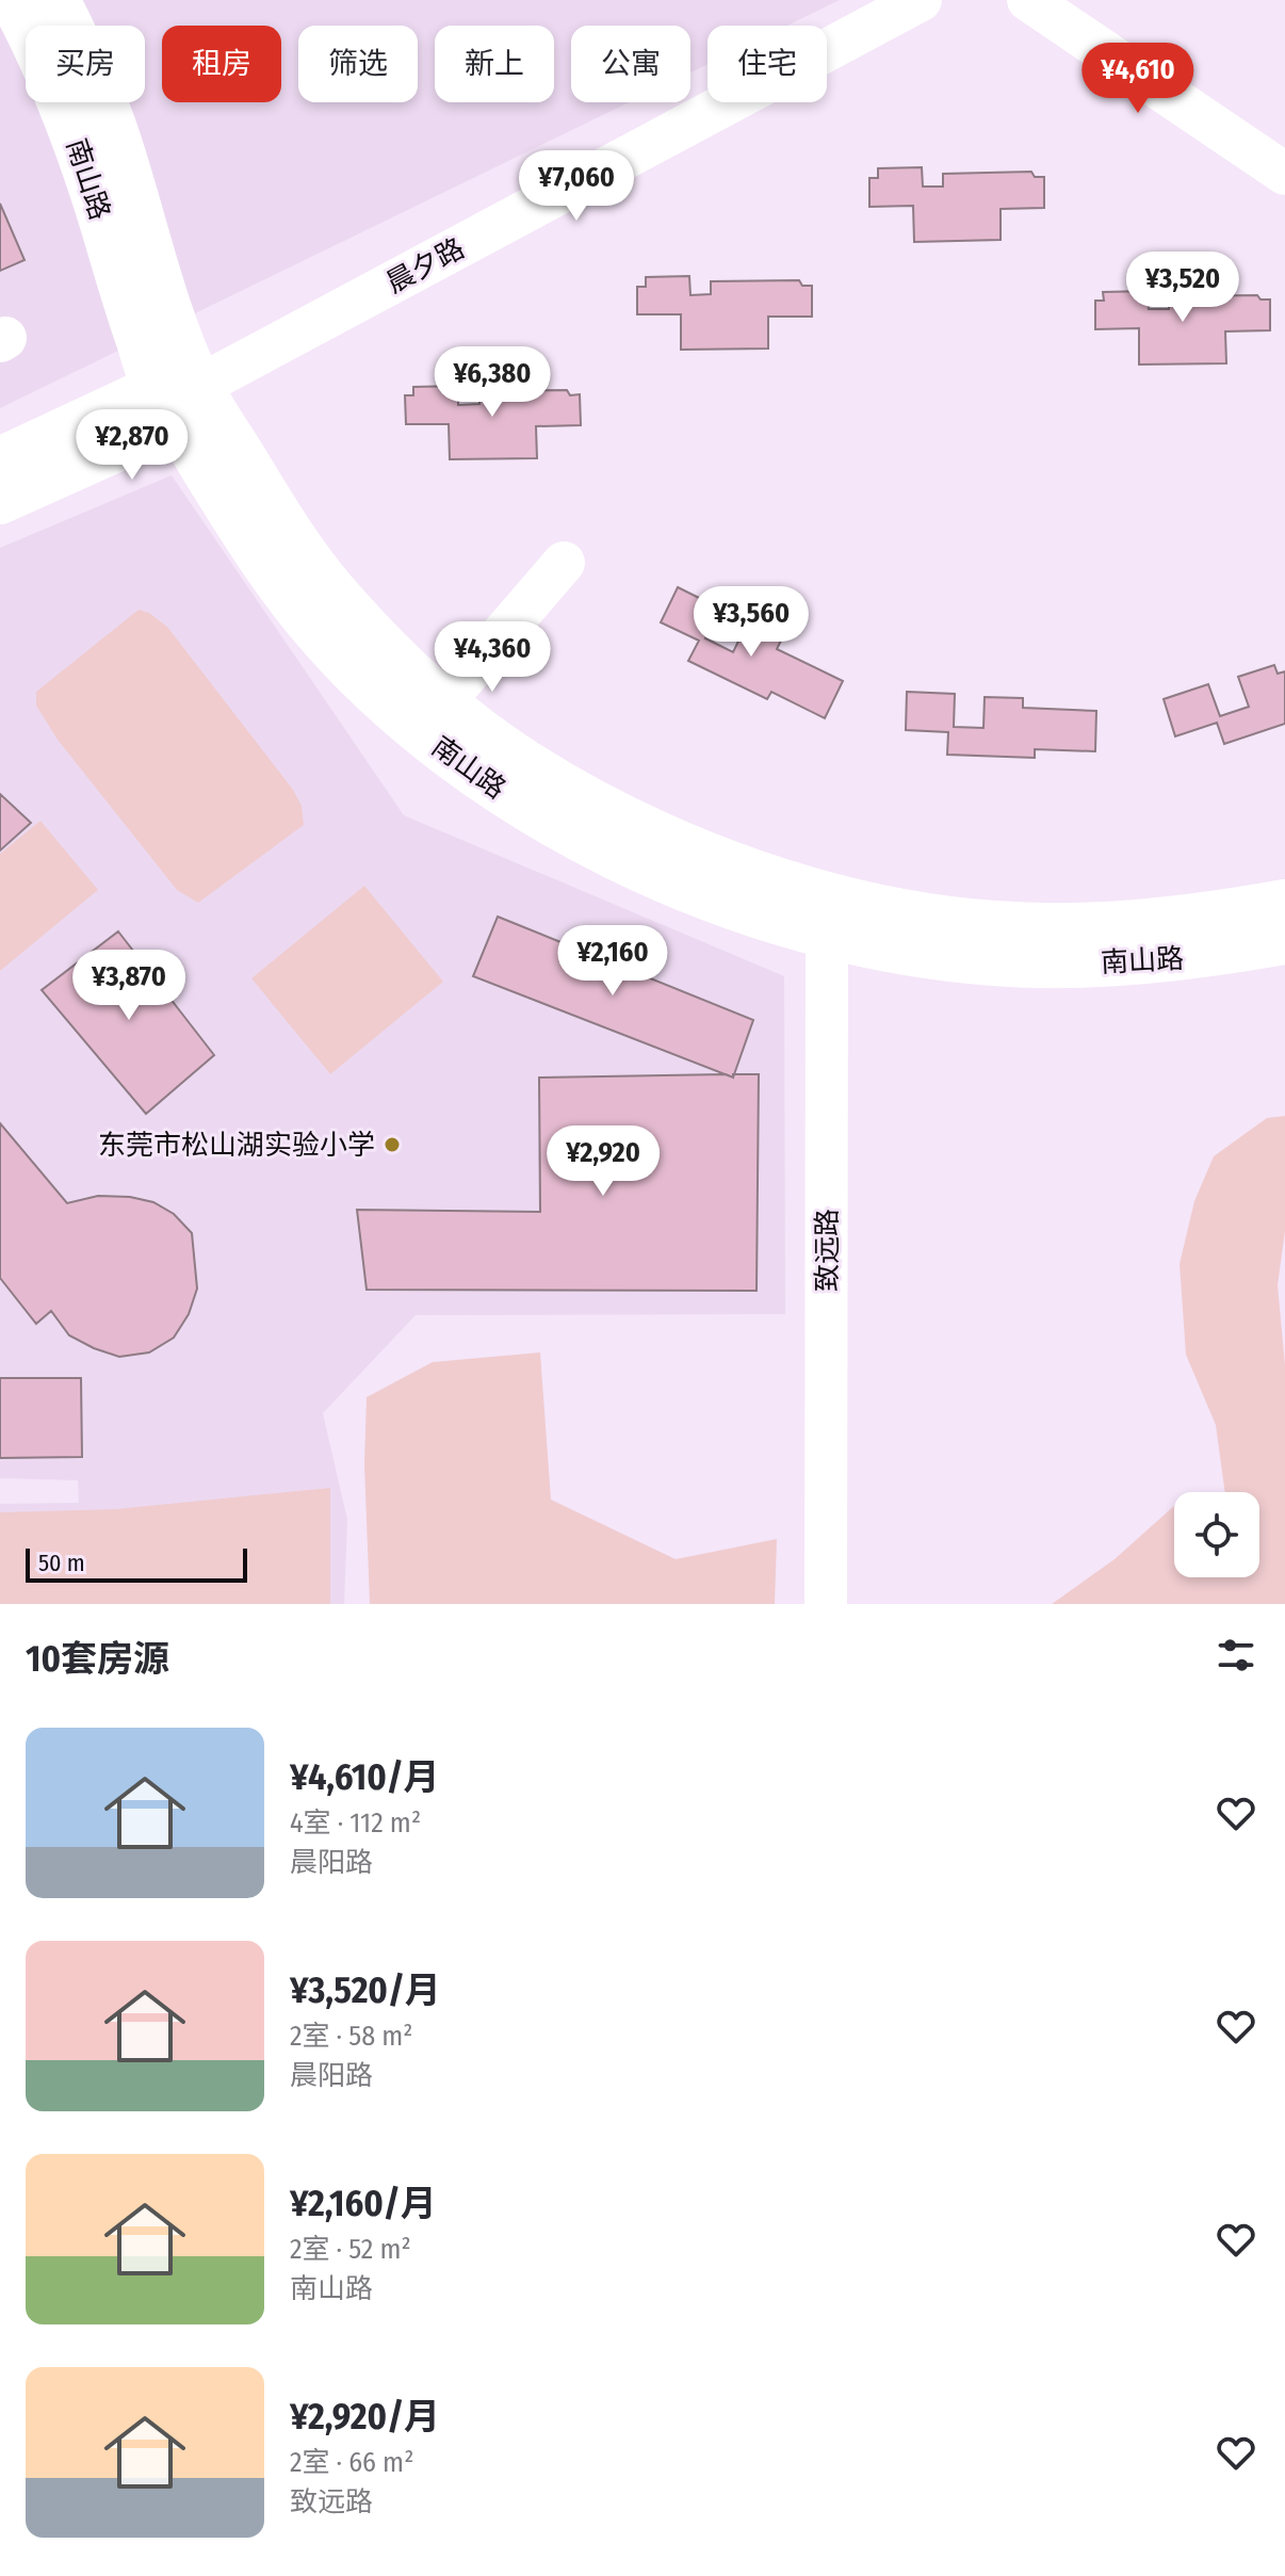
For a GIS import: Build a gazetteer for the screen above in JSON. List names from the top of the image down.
{
  "streets": {
    "main road": ["南山路"],
    "street": ["晨夕路", "致远路"]
  },
  "crossings": [
    ["南山路", "晨夕路"],
    ["南山路", "致远路"]
  ],
  "places": ["东莞市松山湖实验小学"],
  "scale_bar": "50 m",
  "page": {
    "chip": [
      "买房",
      "租房",
      "筛选",
      "新上",
      "公寓",
      "住宅"
    ],
    "price": [
      "¥4,610",
      "¥7,060",
      "¥3,520",
      "¥6,380",
      "¥2,870",
      "¥3,560",
      "¥4,360",
      "¥2,160",
      "¥3,870",
      "¥2,920"
    ],
    "scale": "50 m",
    "heading": "10套房源",
    "list": [
      {
        "name": "¥4,610/月",
        "note": "4室 · 112 m² · 晨阳路"
      },
      {
        "name": "¥3,520/月",
        "note": "2室 · 58 m² · 晨阳路"
      },
      {
        "name": "¥2,160/月",
        "note": "2室 · 52 m² · 南山路"
      },
      {
        "name": "¥2,920/月",
        "note": "2室 · 66 m² · 致远路"
      }
    ]
  }
}
